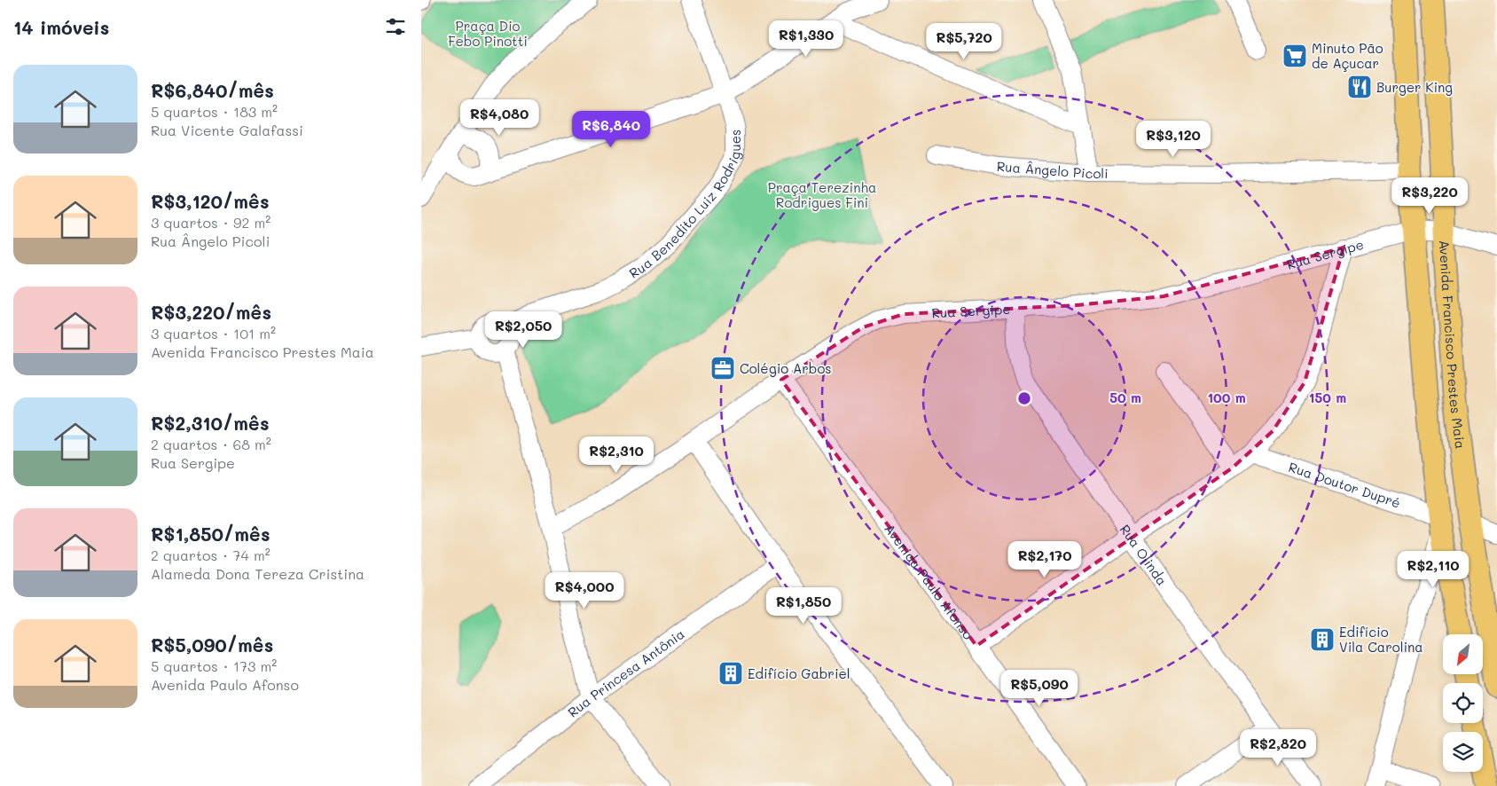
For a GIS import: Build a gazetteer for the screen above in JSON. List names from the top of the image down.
{
  "streets": {
    "main road": ["Avenida Francisco Prestes Maia"],
    "street": [
      "Rua Ângelo Picoli",
      "Rua Benedito Luiz Rodrigues",
      "Rua Sergipe",
      "Rua Doutor Dupré",
      "Rua Olinda",
      "Avenida Paulo Afonso",
      "Rua Princesa Antônia"
    ]
  },
  "crossings": [
    ["Rua Sergipe", "Avenida Francisco Prestes Maia"],
    ["Rua Sergipe", "Rua Olinda"],
    ["Rua Sergipe", "Avenida Paulo Afonso"]
  ],
  "parks": ["Praça Dio Febo Pinotti", "Praça Terezinha Rodrigues Fini"],
  "places": {
    "supermarket": ["Minuto Pão de Açucar"],
    "restaurant": ["Burger King"],
    "office": ["Colégio Arbos"],
    "building": ["Edifício Vila Carolina", "Edifício Gabriel"]
  },
  "north": "bottom left",
  "page": {
    "heading": "14 imóveis",
    "price": [
      "R$1,330",
      "R$5,720",
      "R$4,080",
      "R$6,840",
      "R$3,120",
      "R$3,220",
      "R$2,050",
      "R$2,310",
      "R$2,170",
      "R$2,110",
      "R$4,000",
      "R$1,850",
      "R$5,090",
      "R$2,820"
    ],
    "list": [
      {
        "name": "R$6,840/mês",
        "note": "5 quartos · 183 m² · Rua Vicente Galafassi"
      },
      {
        "name": "R$3,120/mês",
        "note": "3 quartos · 92 m² · Rua Ângelo Picoli"
      },
      {
        "name": "R$3,220/mês",
        "note": "3 quartos · 101 m² · Avenida Francisco Prestes Maia"
      },
      {
        "name": "R$2,310/mês",
        "note": "2 quartos · 68 m² · Rua Sergipe"
      },
      {
        "name": "R$1,850/mês",
        "note": "2 quartos · 74 m² · Alameda Dona Tereza Cristina"
      },
      {
        "name": "R$5,090/mês",
        "note": "5 quartos · 173 m² · Avenida Paulo Afonso"
      }
    ]
  },
  "rings": ["50 m", "100 m", "150 m"]
}
